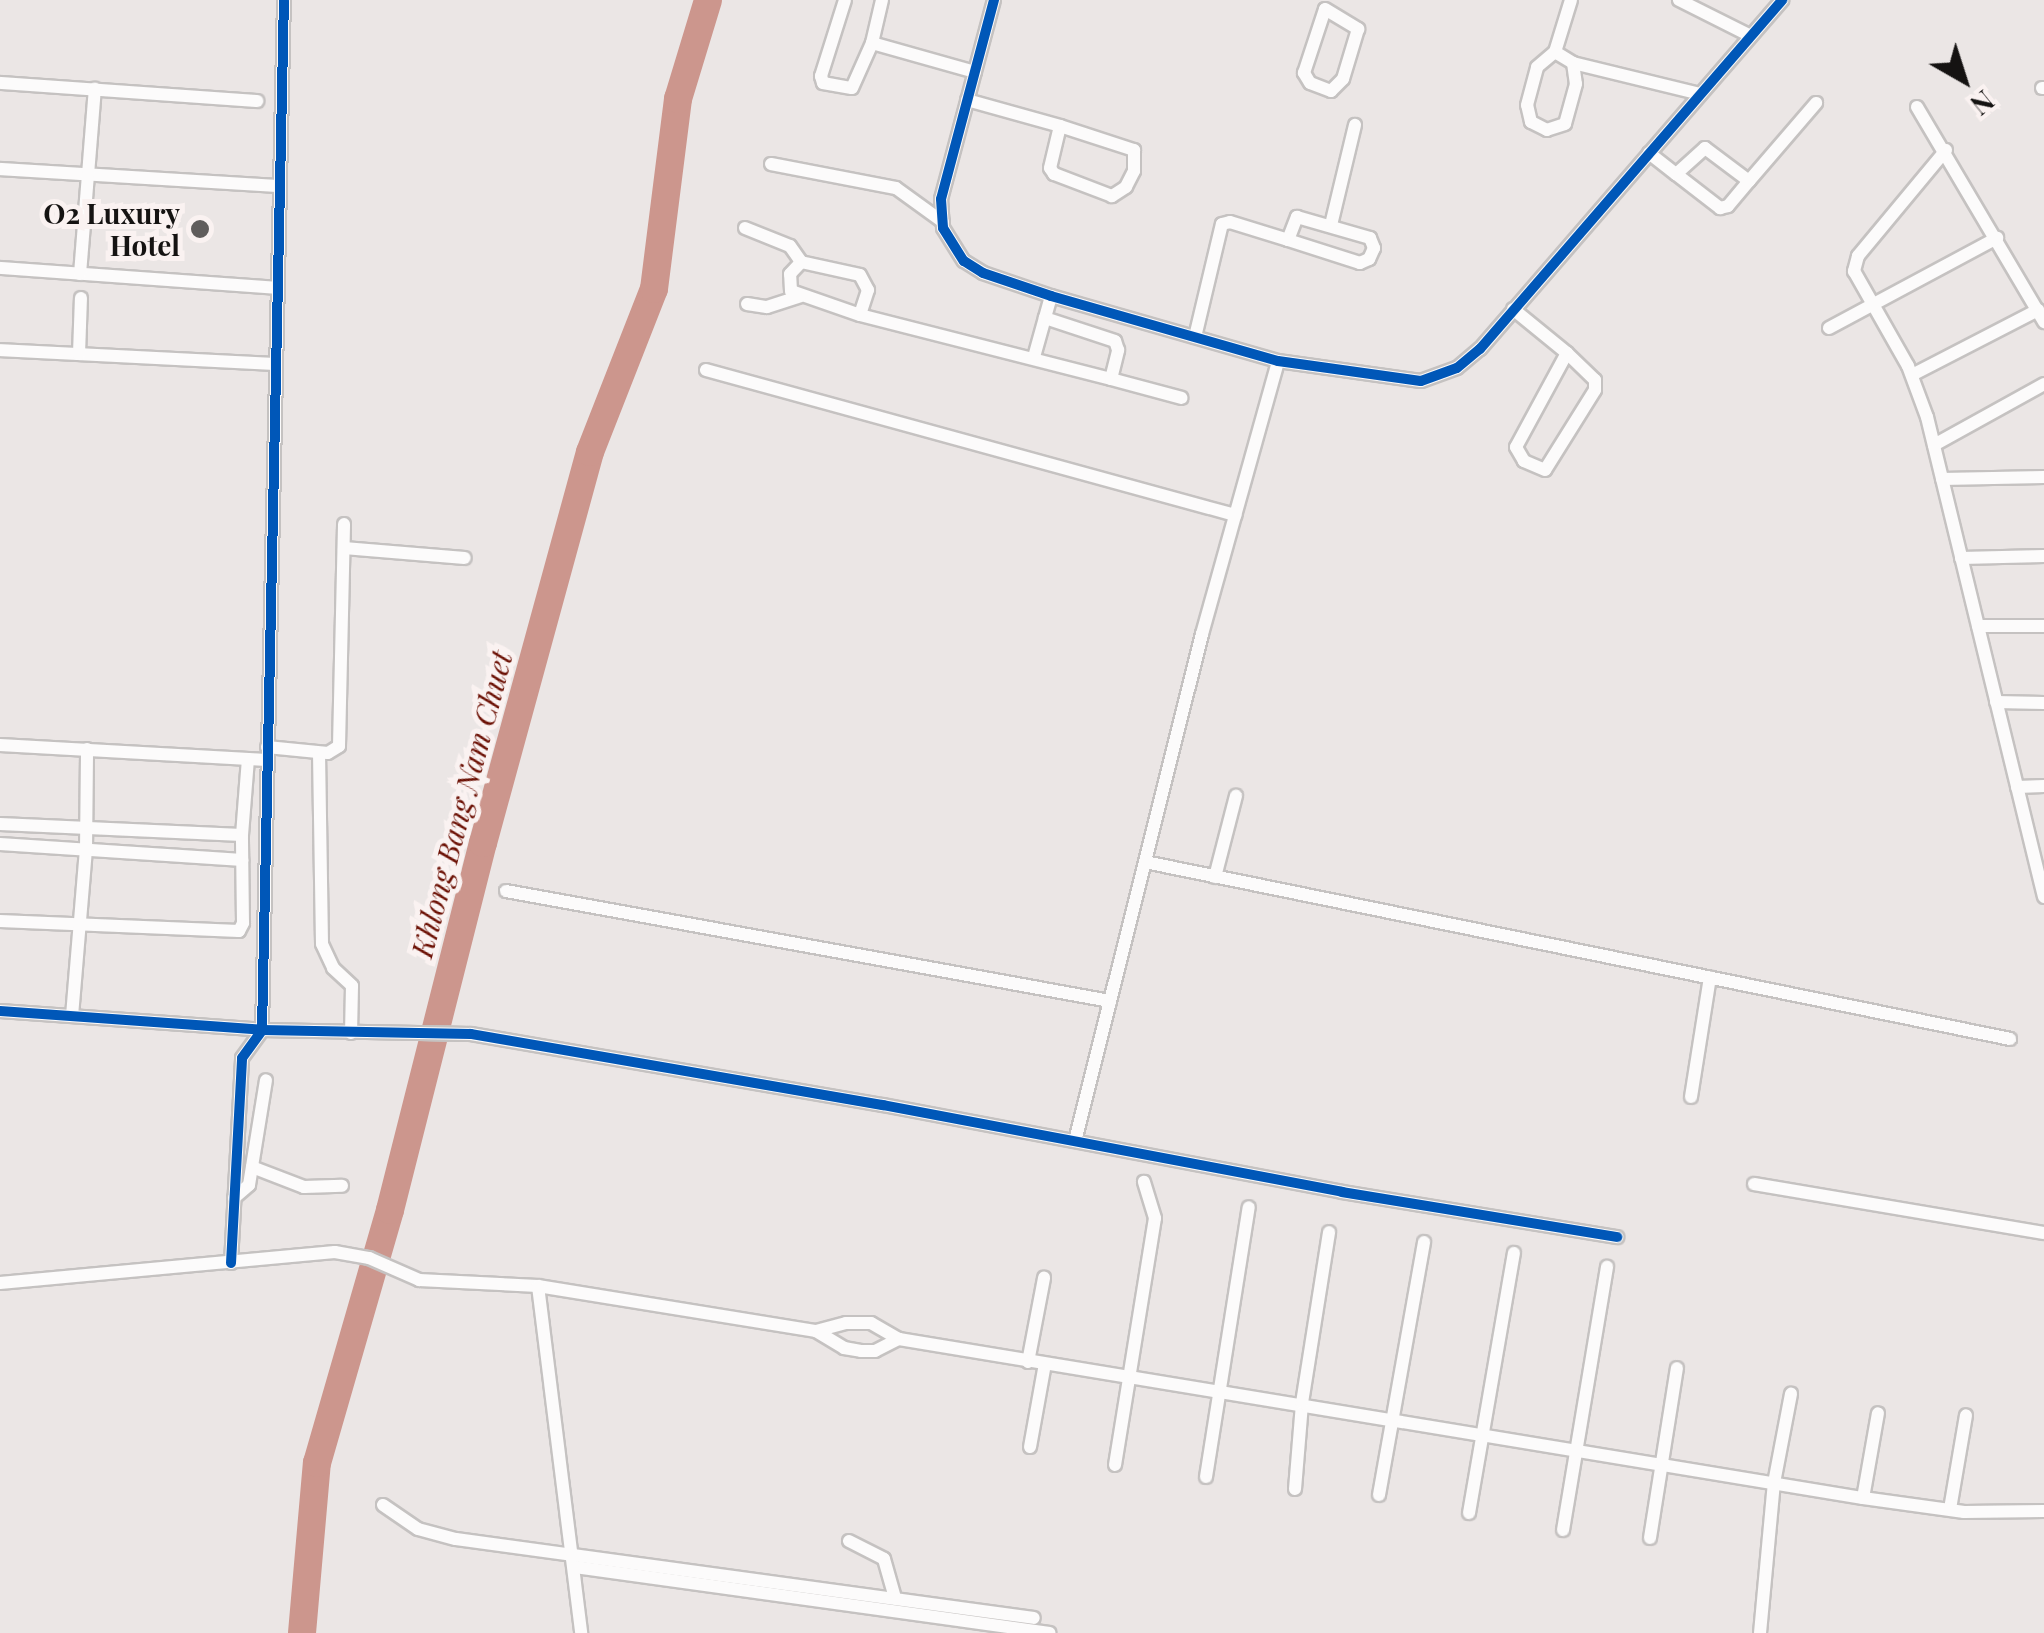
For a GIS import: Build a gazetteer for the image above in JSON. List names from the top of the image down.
{
  "water": ["Khlong Bang Nam Chuet"],
  "places": ["O2 Luxury Hotel"],
  "north": "bottom right"
}
